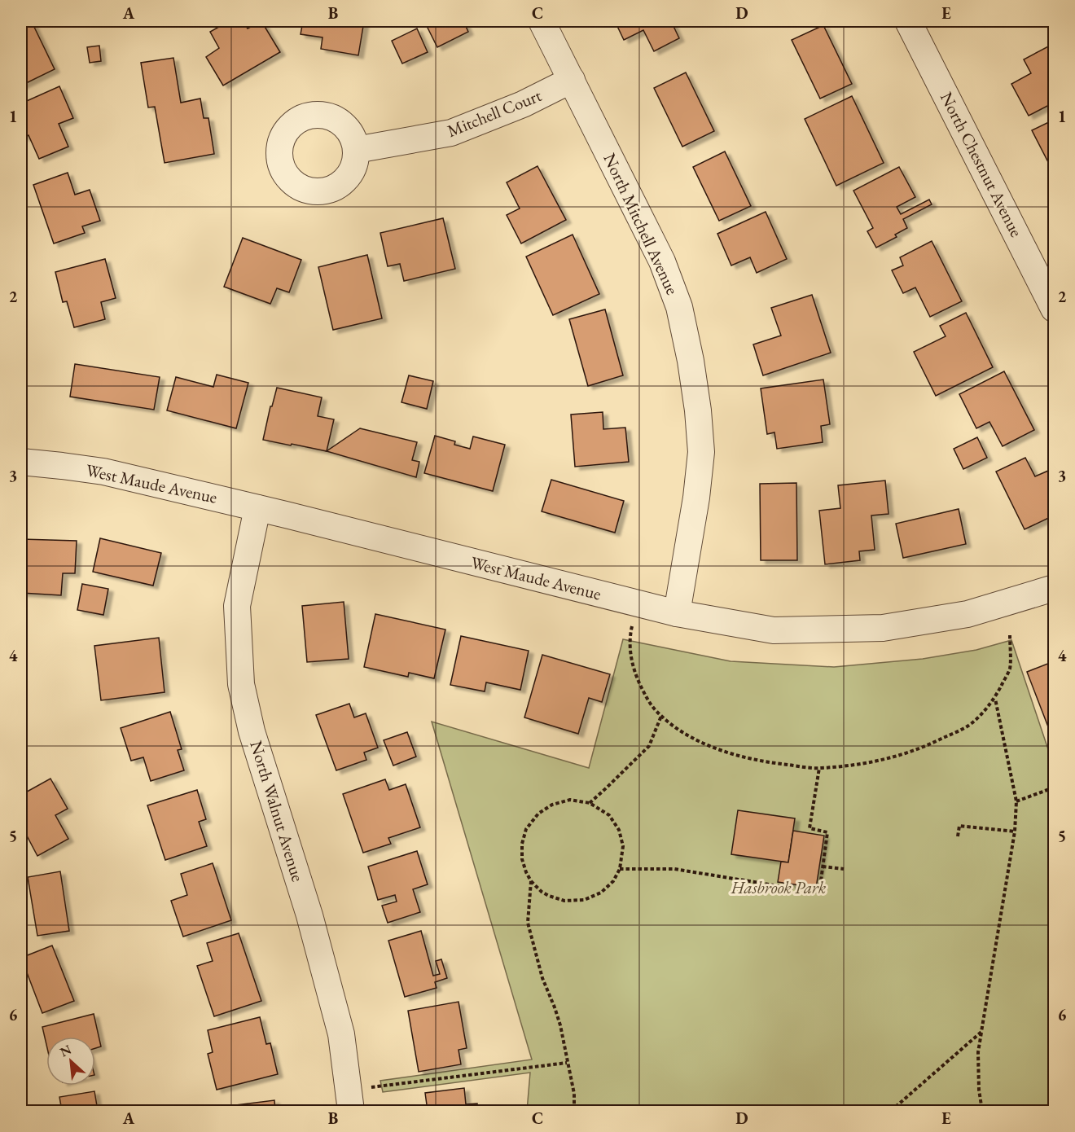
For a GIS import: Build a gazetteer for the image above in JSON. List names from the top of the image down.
{
  "streets": {
    "street": [
      "Mitchell Court",
      "North Chestnut Avenue",
      "North Mitchell Avenue",
      "West Maude Avenue",
      "North Walnut Avenue"
    ]
  },
  "crossings": [
    ["Mitchell Court", "North Mitchell Avenue"],
    ["North Mitchell Avenue", "West Maude Avenue"],
    ["West Maude Avenue", "North Walnut Avenue"]
  ],
  "parks": ["Hasbrook Park"],
  "north": "top left",
  "grid": {
    "columns": [
      "A",
      "B",
      "C",
      "D",
      "E"
    ],
    "rows": [
      "1",
      "2",
      "3",
      "4",
      "5",
      "6"
    ]
  }
}
